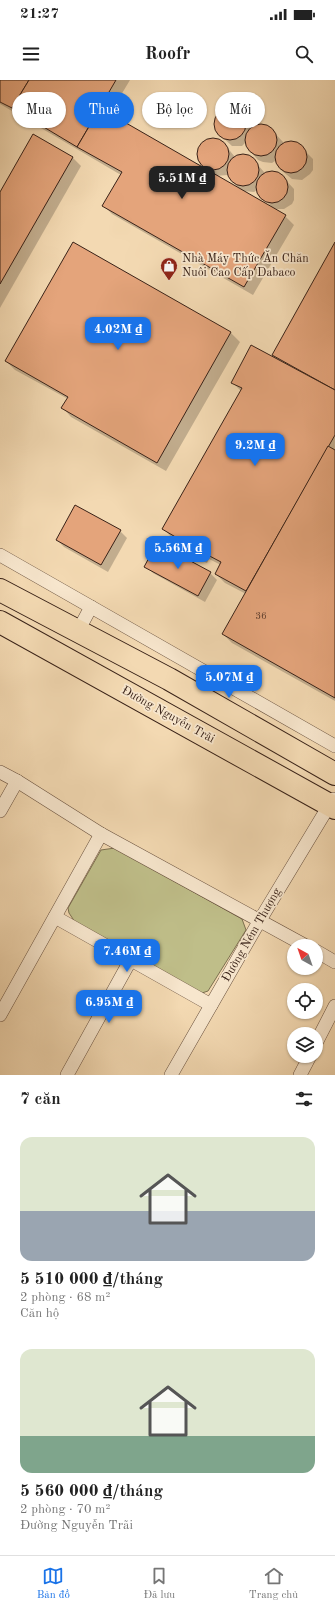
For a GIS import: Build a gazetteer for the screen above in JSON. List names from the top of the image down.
{
  "streets": {
    "highway": ["Đường Nguyễn Trãi"],
    "street": ["Đường Ném Thượng"]
  },
  "crossings": [
    ["Đường Nguyễn Trãi", "Đường Ném Thượng"]
  ],
  "places": {
    "shop": ["Nhà Máy Thức Ăn Chăn Nuôi Cao Cấp Dabaco"]
  },
  "house_numbers": ["36"],
  "north": "top left",
  "page": {
    "status": "21:27",
    "header": "Roofr",
    "chip": [
      "Mua",
      "Thuê",
      "Bộ lọc",
      "Mới"
    ],
    "price": [
      "5.51M ₫",
      "4.02M ₫",
      "9.2M ₫",
      "5.56M ₫",
      "5.07M ₫",
      "7.46M ₫",
      "6.95M ₫"
    ],
    "heading": "7 căn",
    "list": [
      {
        "name": "5 510 000 ₫/tháng",
        "note": "2 phòng · 68 m² · Căn hộ"
      },
      {
        "name": "5 560 000 ₫/tháng",
        "note": "2 phòng · 70 m² · Đường Nguyễn Trãi"
      }
    ],
    "tabs": ["Bản đồ", "Đã lưu", "Trang chủ"]
  }
}
